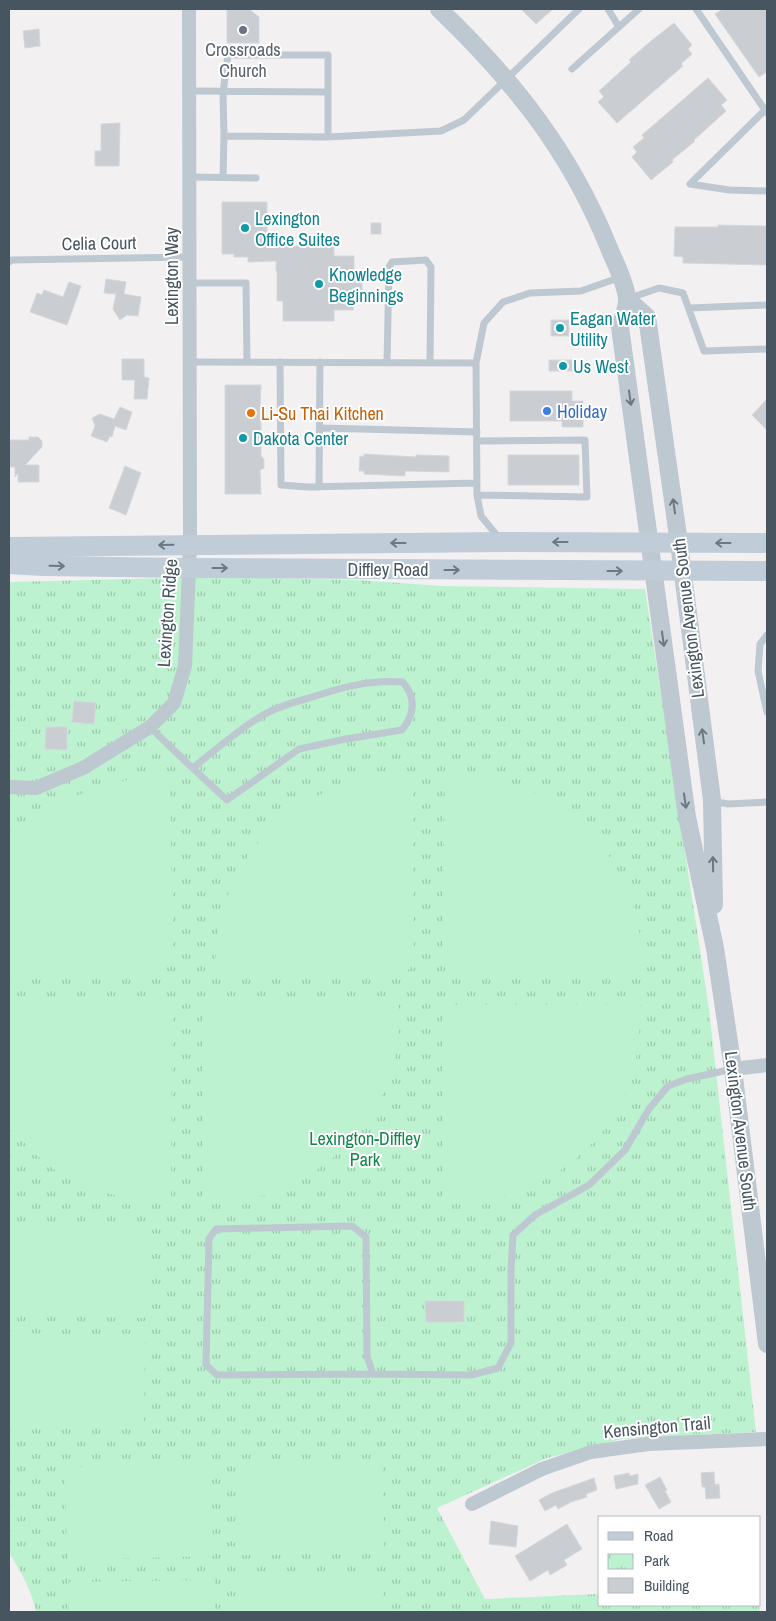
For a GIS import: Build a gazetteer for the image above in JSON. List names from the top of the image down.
{
  "streets": {
    "main road": ["Diffley Road"],
    "street": [
      "Lexington Way",
      "Lexington Ridge",
      "Lexington Avenue South",
      "Kensington Trail"
    ],
    "lane": ["Celia Court"]
  },
  "crossings": [
    ["Celia Court", "Lexington Way"],
    ["Lexington Way", "Diffley Road"],
    ["Lexington Way", "Lexington Ridge"],
    ["Diffley Road", "Lexington Ridge"],
    ["Diffley Road", "Lexington Avenue South"]
  ],
  "parks": ["Lexington-Diffley Park"],
  "places": [
    "Crossroads Church",
    "Lexington Office Suites",
    "Knowledge Beginnings",
    "Eagan Water Utility",
    "Us West",
    "Holiday",
    "Li-Su Thai Kitchen",
    "Dakota Center"
  ],
  "legend": ["Road", "Park", "Building"]
}
